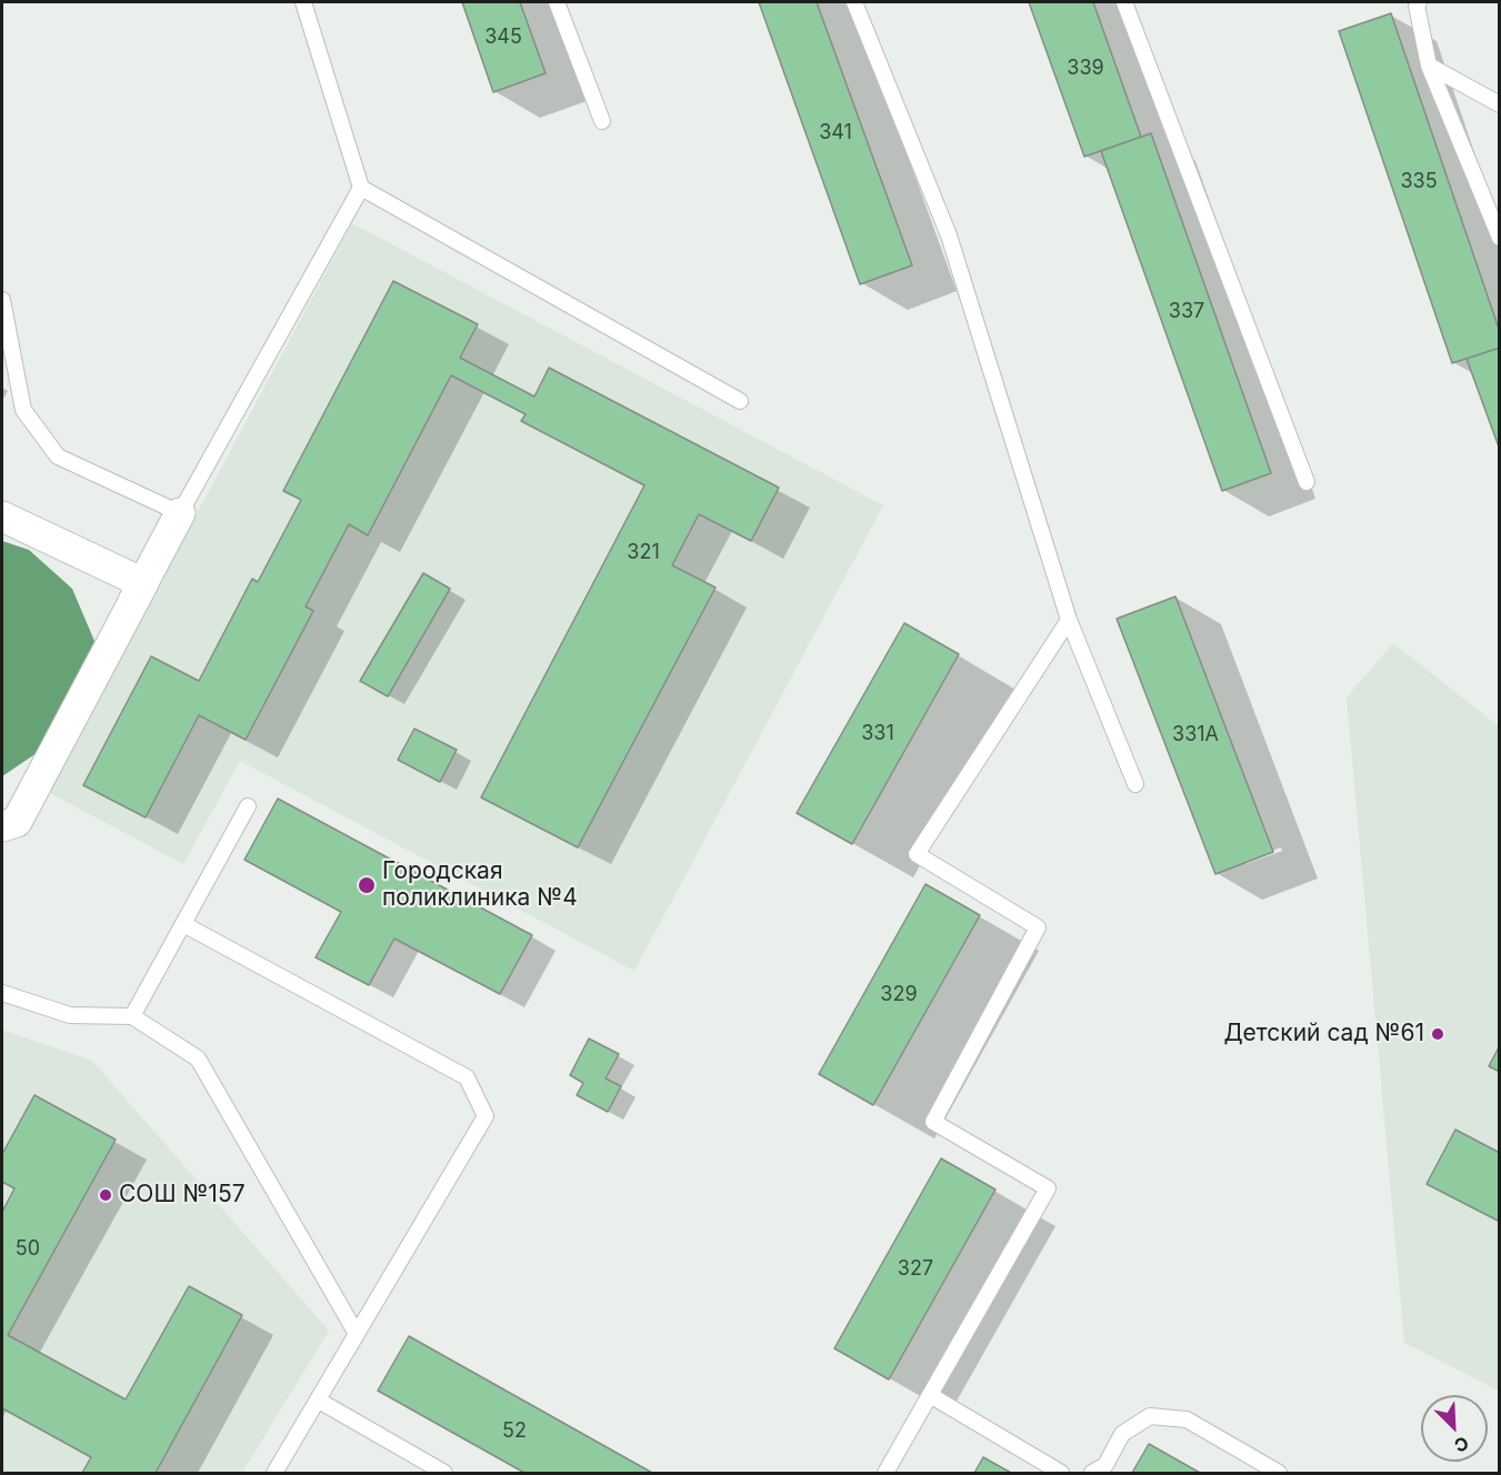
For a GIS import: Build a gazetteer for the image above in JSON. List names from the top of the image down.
{
  "places": ["Городская поликлиника №4", "Детский сад №61", "СОШ №157"],
  "house_numbers": [
    "345",
    "339",
    "341",
    "335",
    "337",
    "321",
    "331",
    "331А",
    "329",
    "50",
    "327",
    "52"
  ],
  "north": "bottom right"
}
